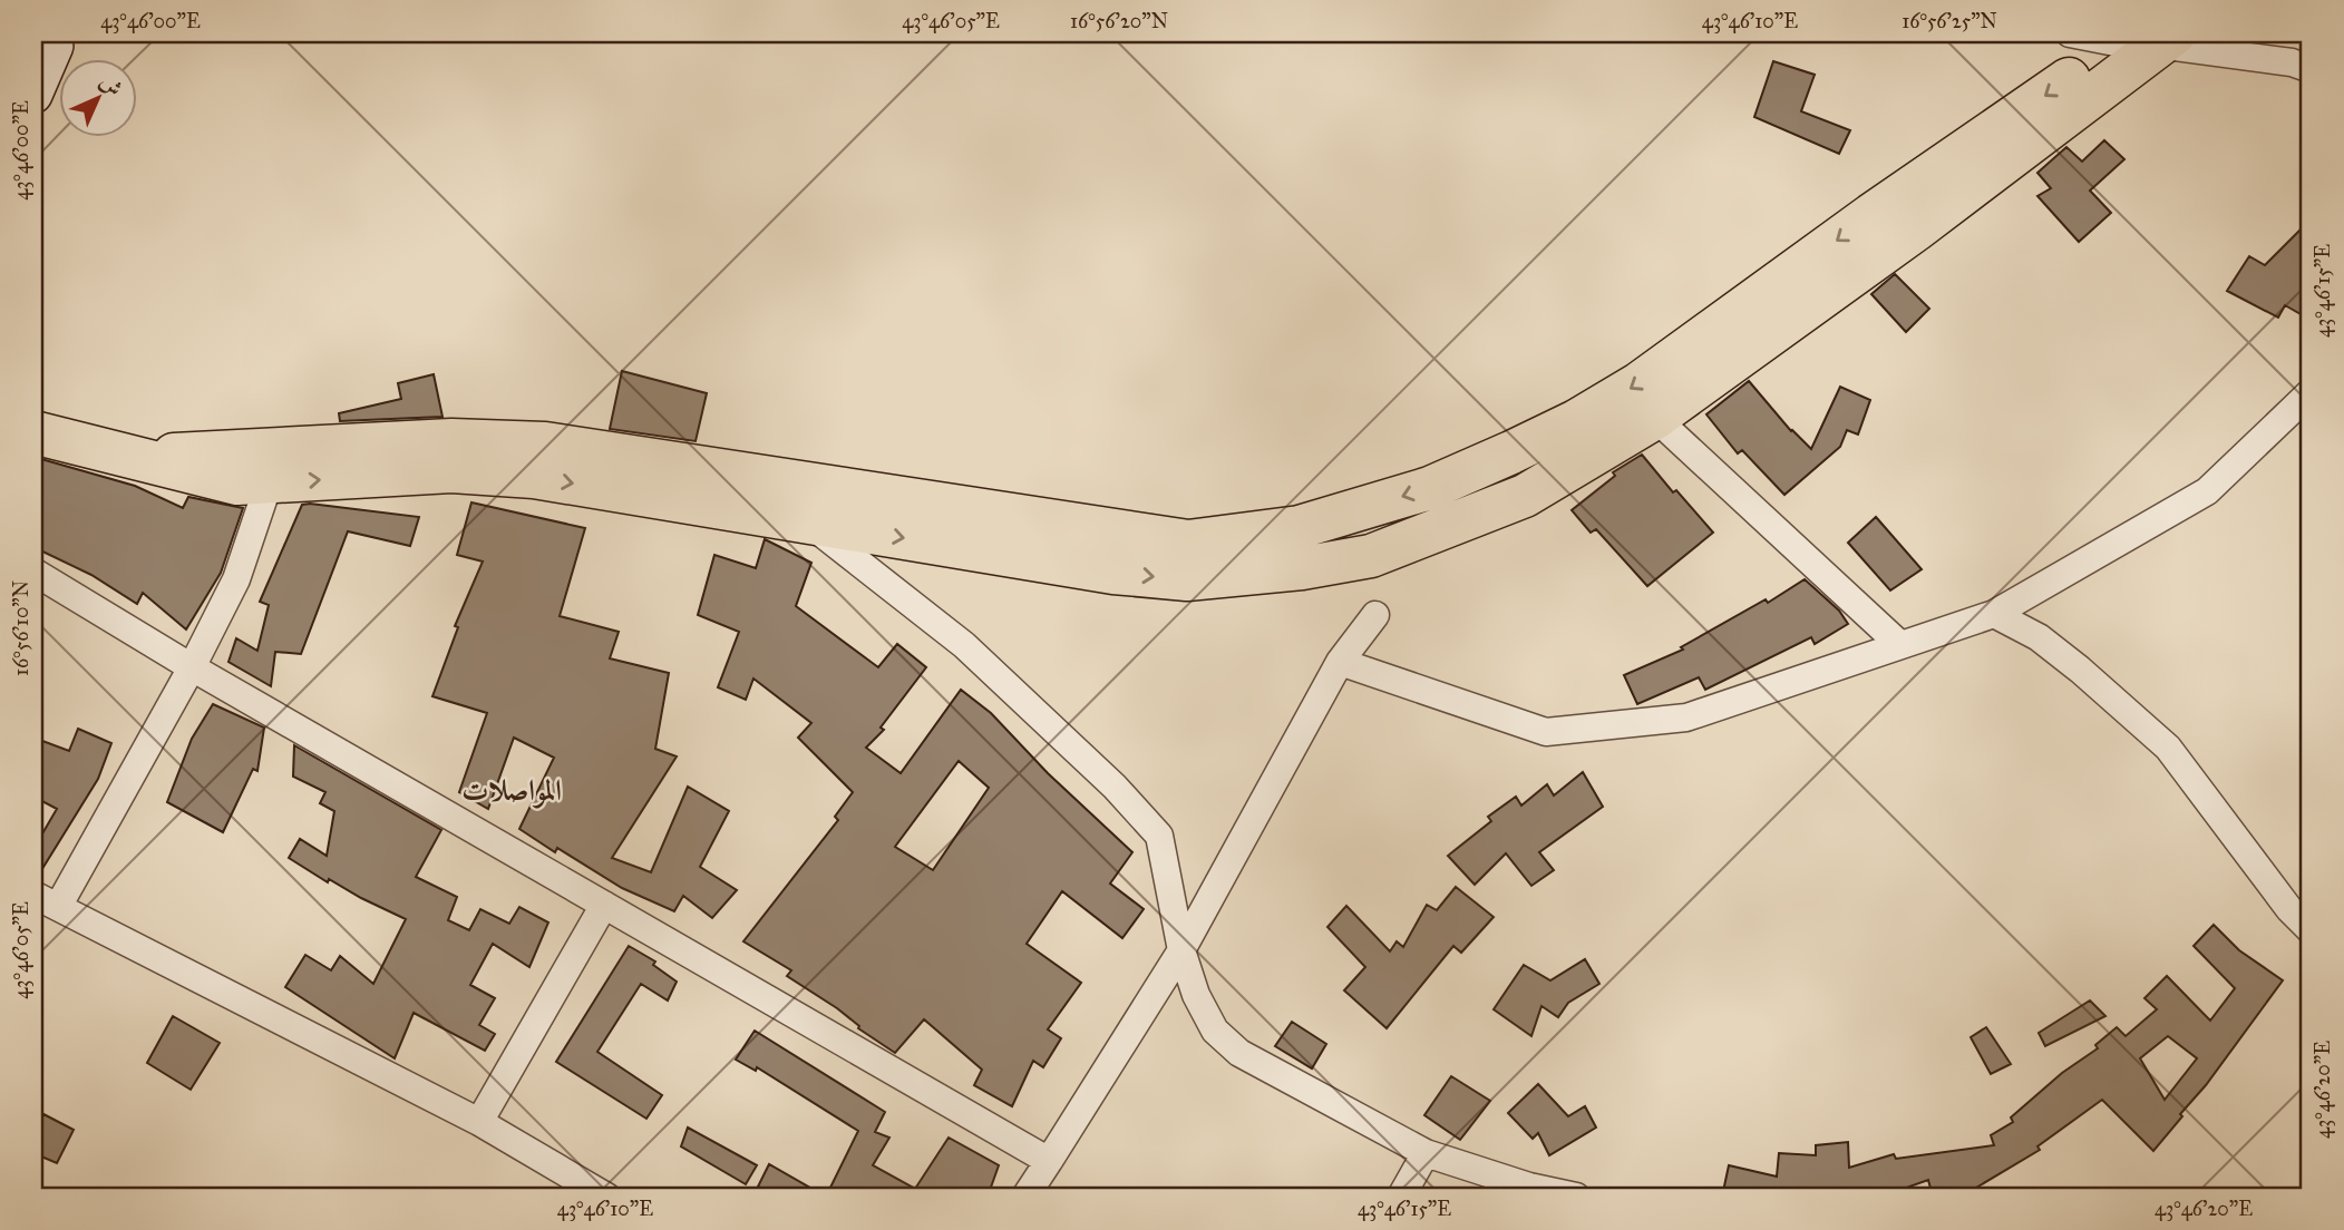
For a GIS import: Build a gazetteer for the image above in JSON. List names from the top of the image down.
{
  "districts": ["المواصلات"],
  "north": "top right",
  "coordinates": [
    "43°46'00\"E",
    "43°46'05\"E",
    "16°56'20\"N",
    "43°46'10\"E",
    "16°56'25\"N",
    "43°46'15\"E",
    "16°56'10\"N",
    "43°46'20\"E"
  ]
}
